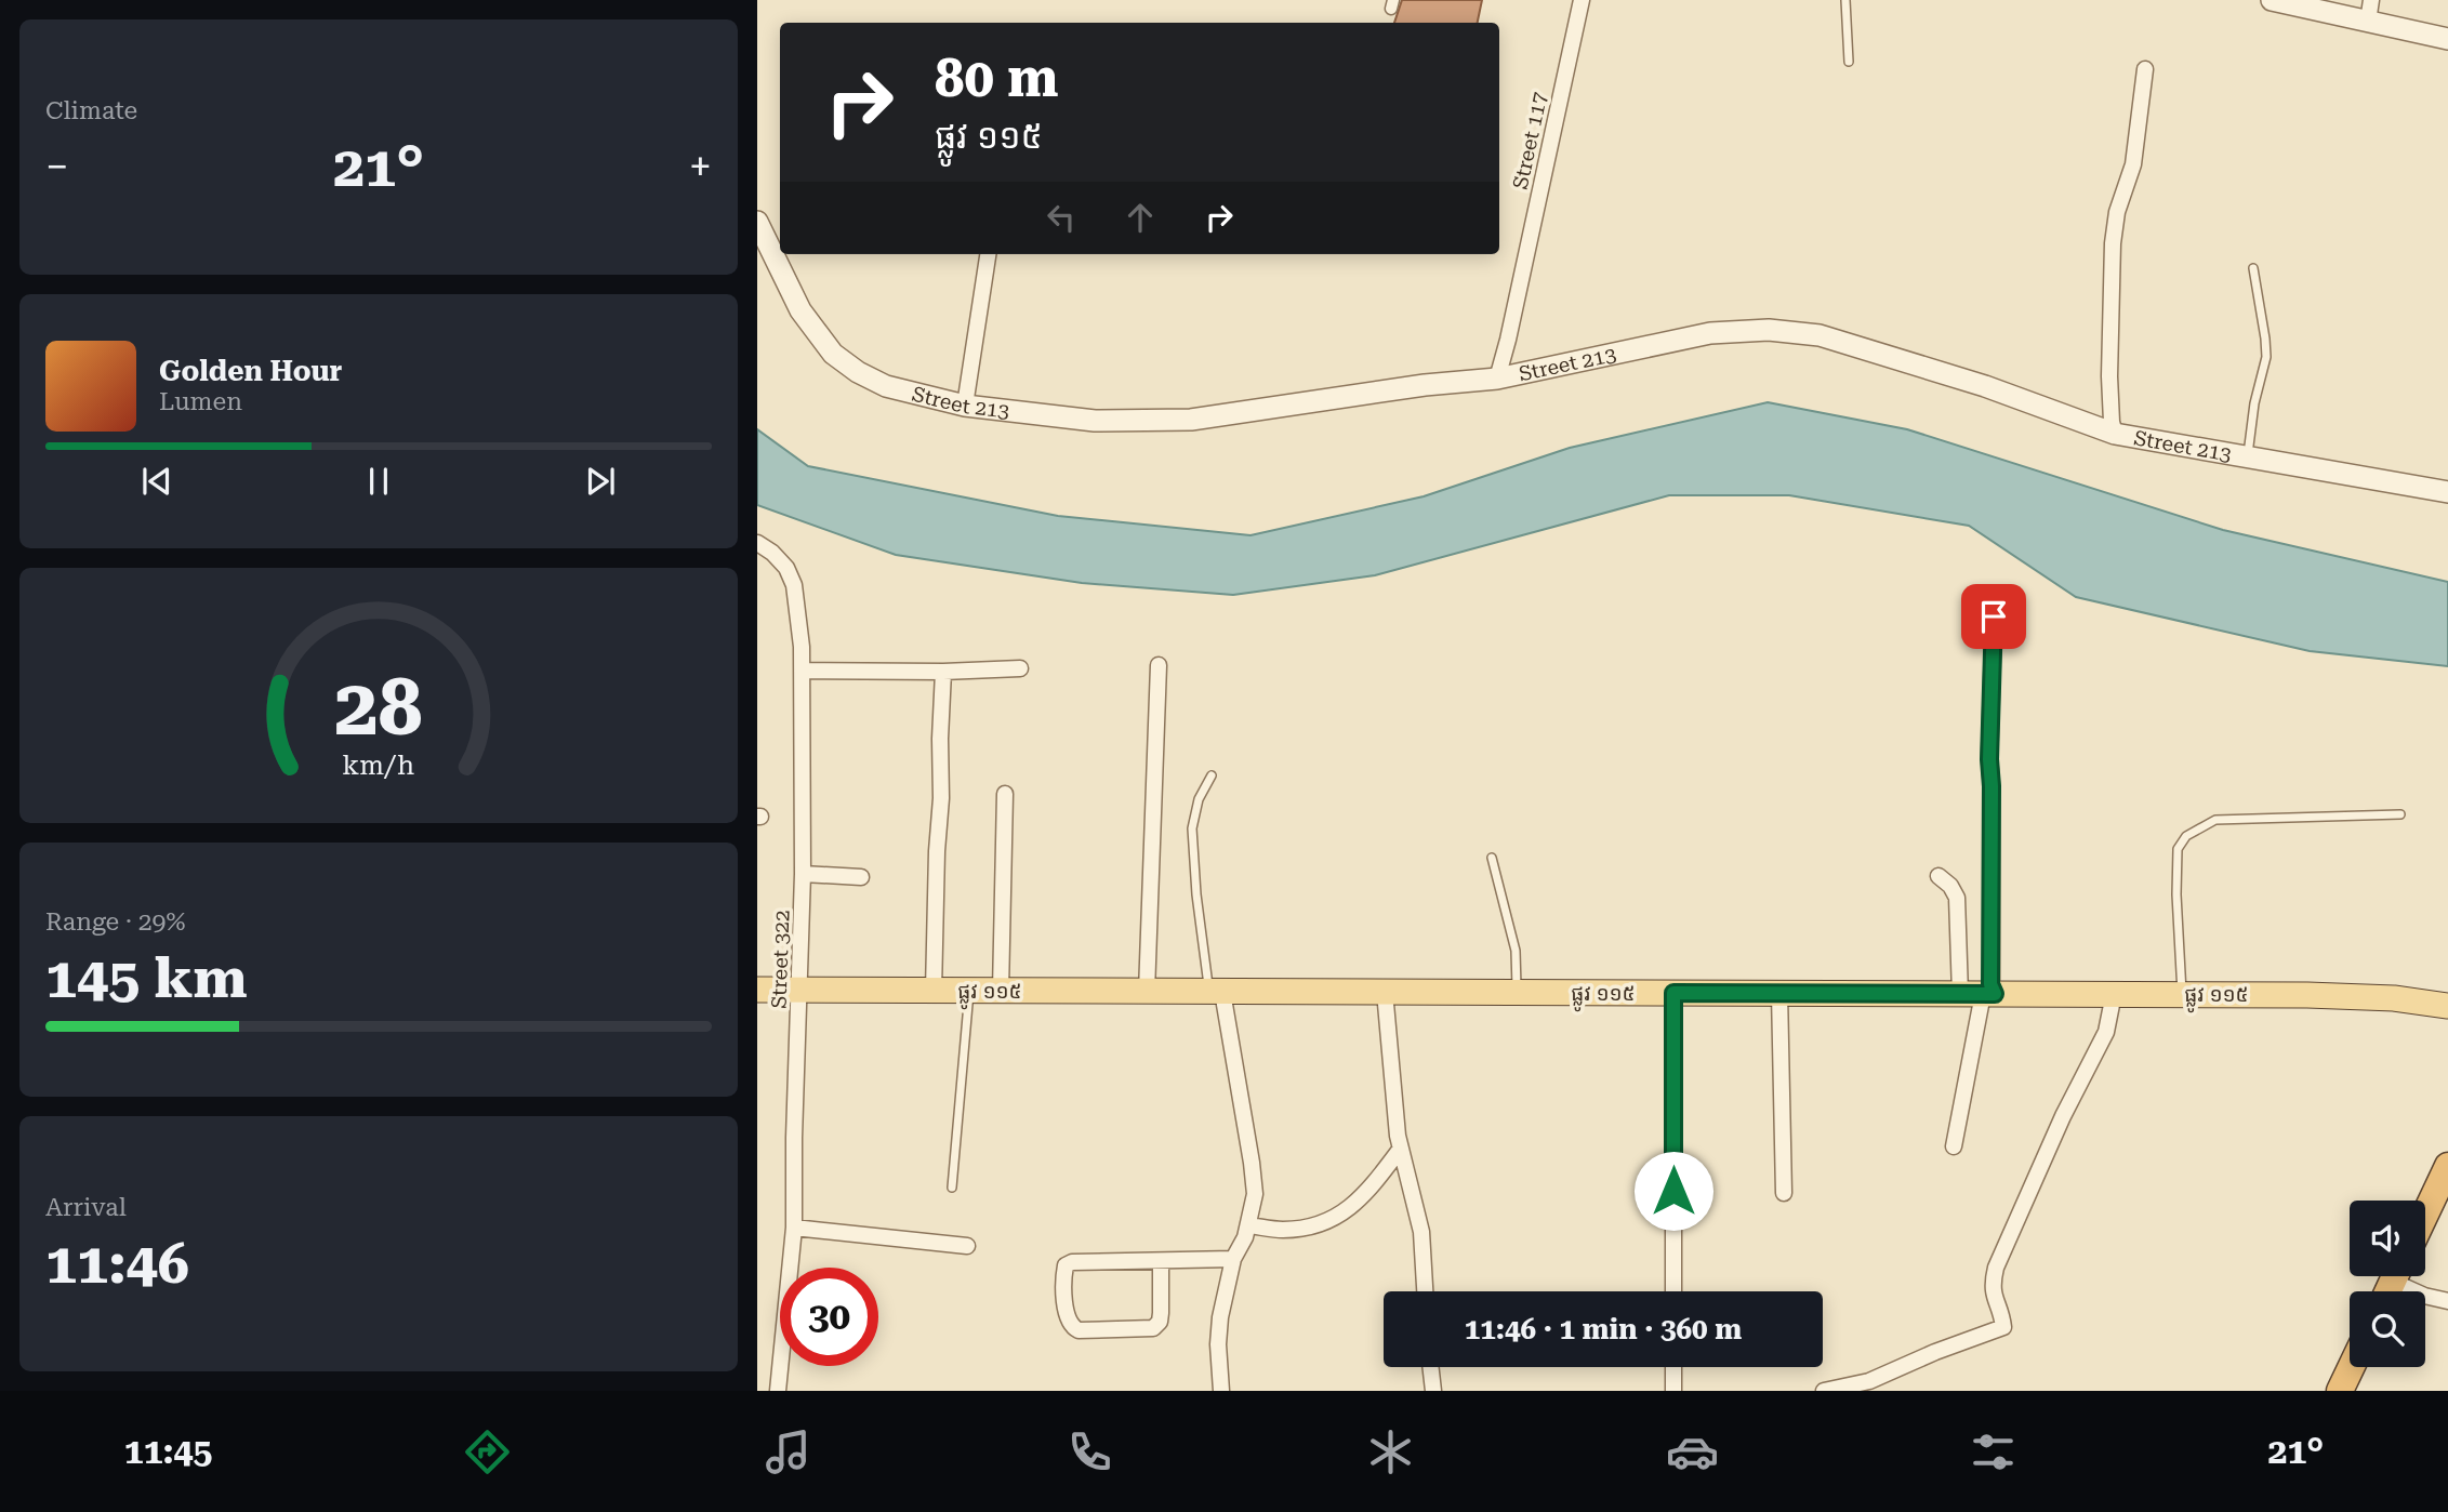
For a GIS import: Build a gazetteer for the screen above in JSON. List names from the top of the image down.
{
  "streets": {
    "main road": ["ផ្លូវ ១១៥"],
    "street": ["Street 117", "Street 213", "Street 322"]
  },
  "crossings": [
    ["Street 117", "Street 213"],
    ["Street 322", "ផ្លូវ ១១៥"]
  ],
  "page": {
    "tile": [
      "Climate",
      ["Range · 29%", "145 km"],
      ["Arrival", "11:46"]
    ],
    "turn": ["80 m", "ផ្លូវ ១១៥"],
    "heat": ["−", "21°", "+"],
    "song": ["Golden Hour", "Lumen"],
    "limit": "30",
    "trip": "11:46 · 1 min · 360 m",
    "tabs": ["11:45", "21°"],
    "gauge": ["28", "km/h"]
  }
}
